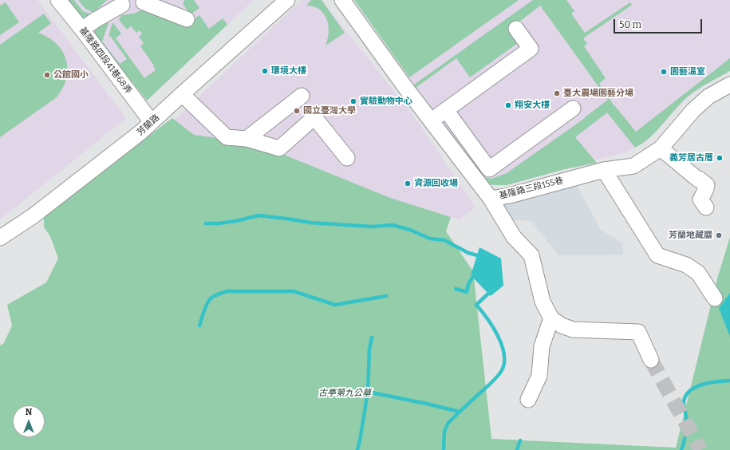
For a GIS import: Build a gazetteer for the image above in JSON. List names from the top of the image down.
{
  "streets": {
    "street": ["基隆路四段41巷68弄", "芳蘭路", "基隆路三段155巷"]
  },
  "crossings": [
    ["基隆路四段41巷68弄", "芳蘭路"]
  ],
  "parks": ["古亭第九公墓"],
  "places": [
    "環境大樓",
    "園藝溫室",
    "公館國小",
    "臺大農場園藝分場",
    "實驗動物中心",
    "翔安大樓",
    "國立臺灣大學",
    "義芳居古厝",
    "資源回收場",
    "芳蘭地藏巖"
  ],
  "scale_bar": "50 m",
  "north": "top"
}
